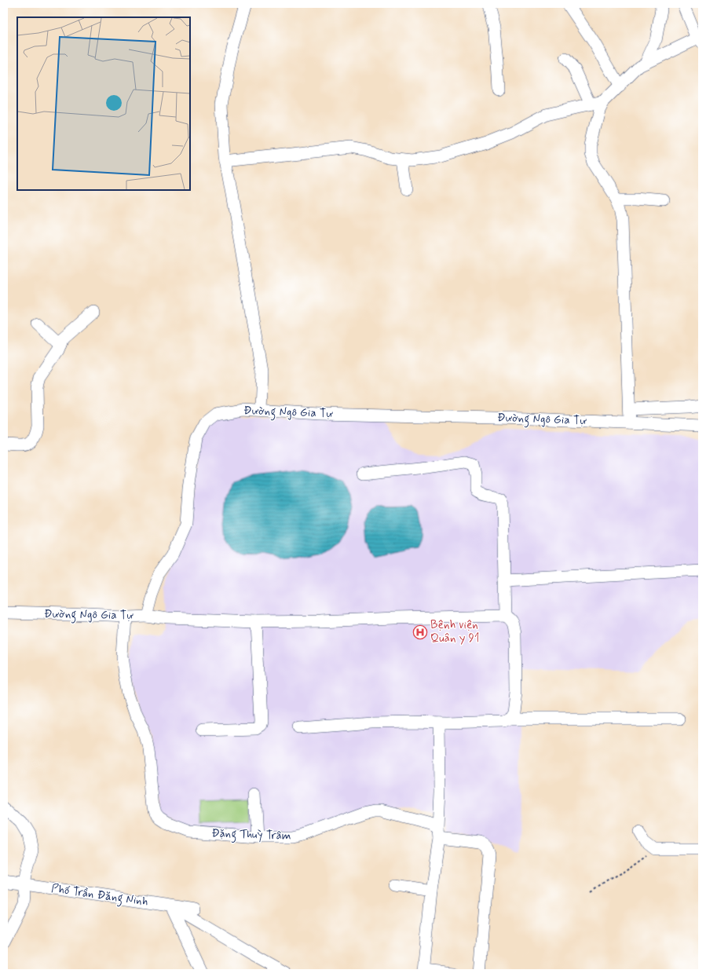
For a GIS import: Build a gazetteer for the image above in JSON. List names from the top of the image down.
{
  "streets": {
    "street": ["Đường Ngô Gia Tự", "Đặng Thuỳ Trâm", "Phố Trần Đăng Ninh"]
  },
  "crossings": [
    ["Đường Ngô Gia Tự", "Đặng Thuỳ Trâm"]
  ],
  "places": {
    "hospital": ["Bệnh viện Quân y 91"]
  }
}
